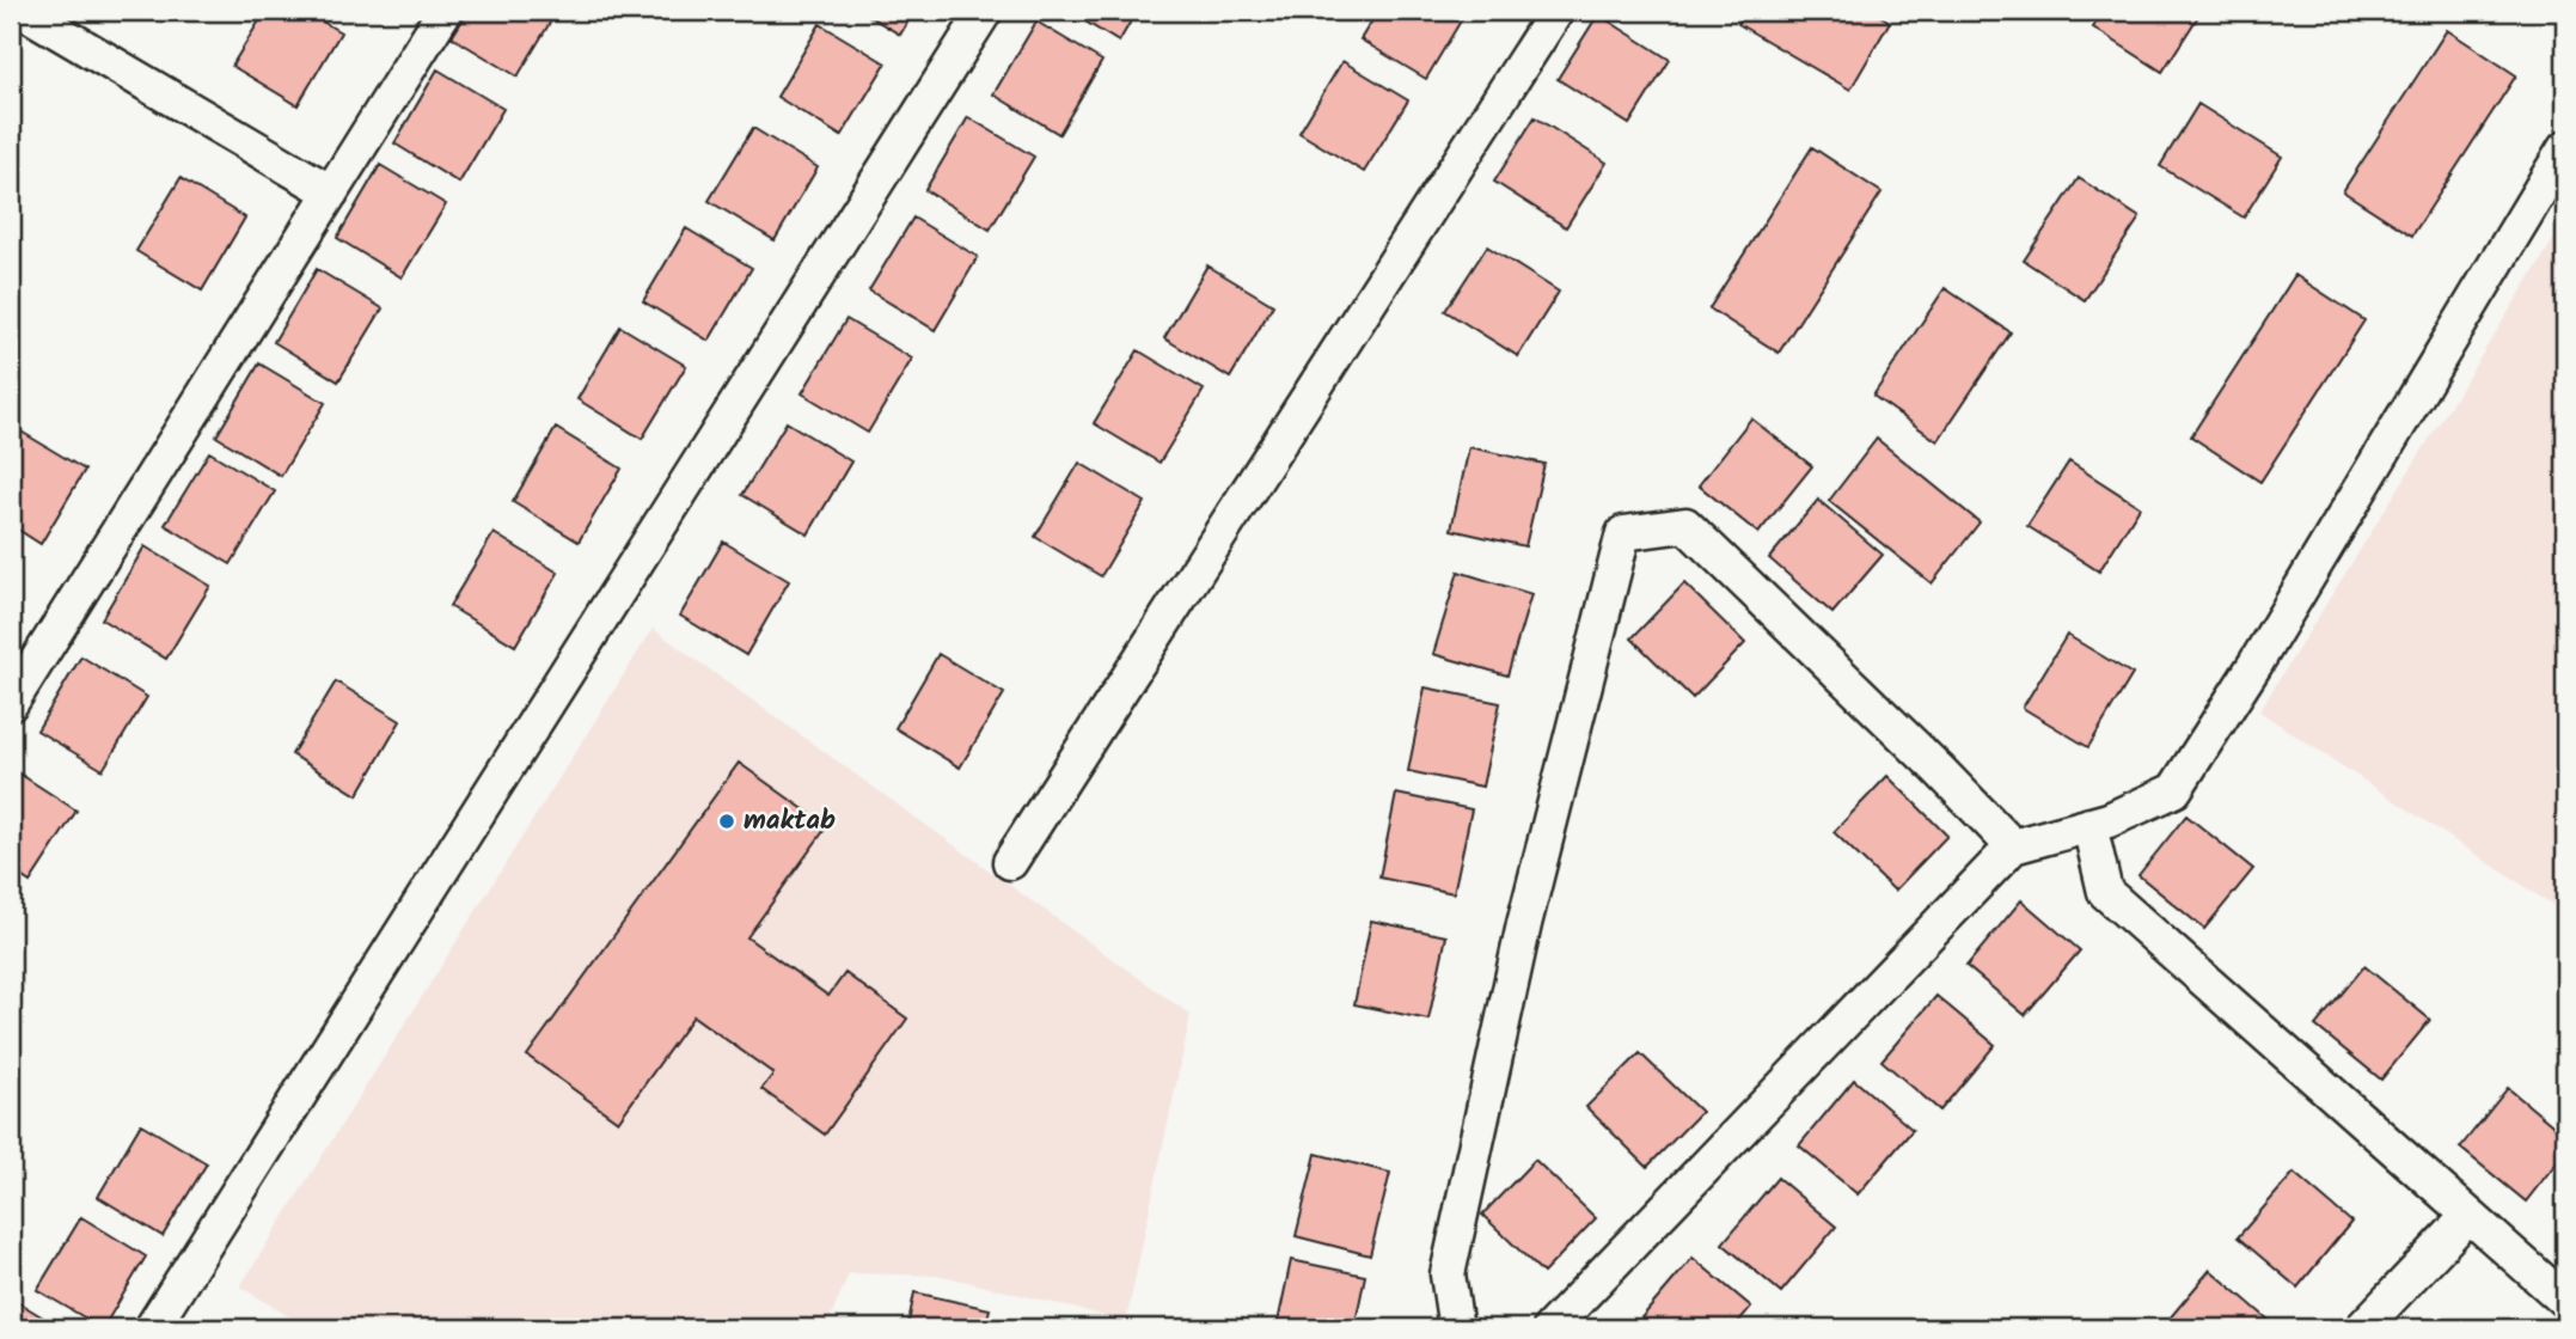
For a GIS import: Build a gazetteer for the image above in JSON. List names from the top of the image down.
{
  "places": ["maktab"]
}
